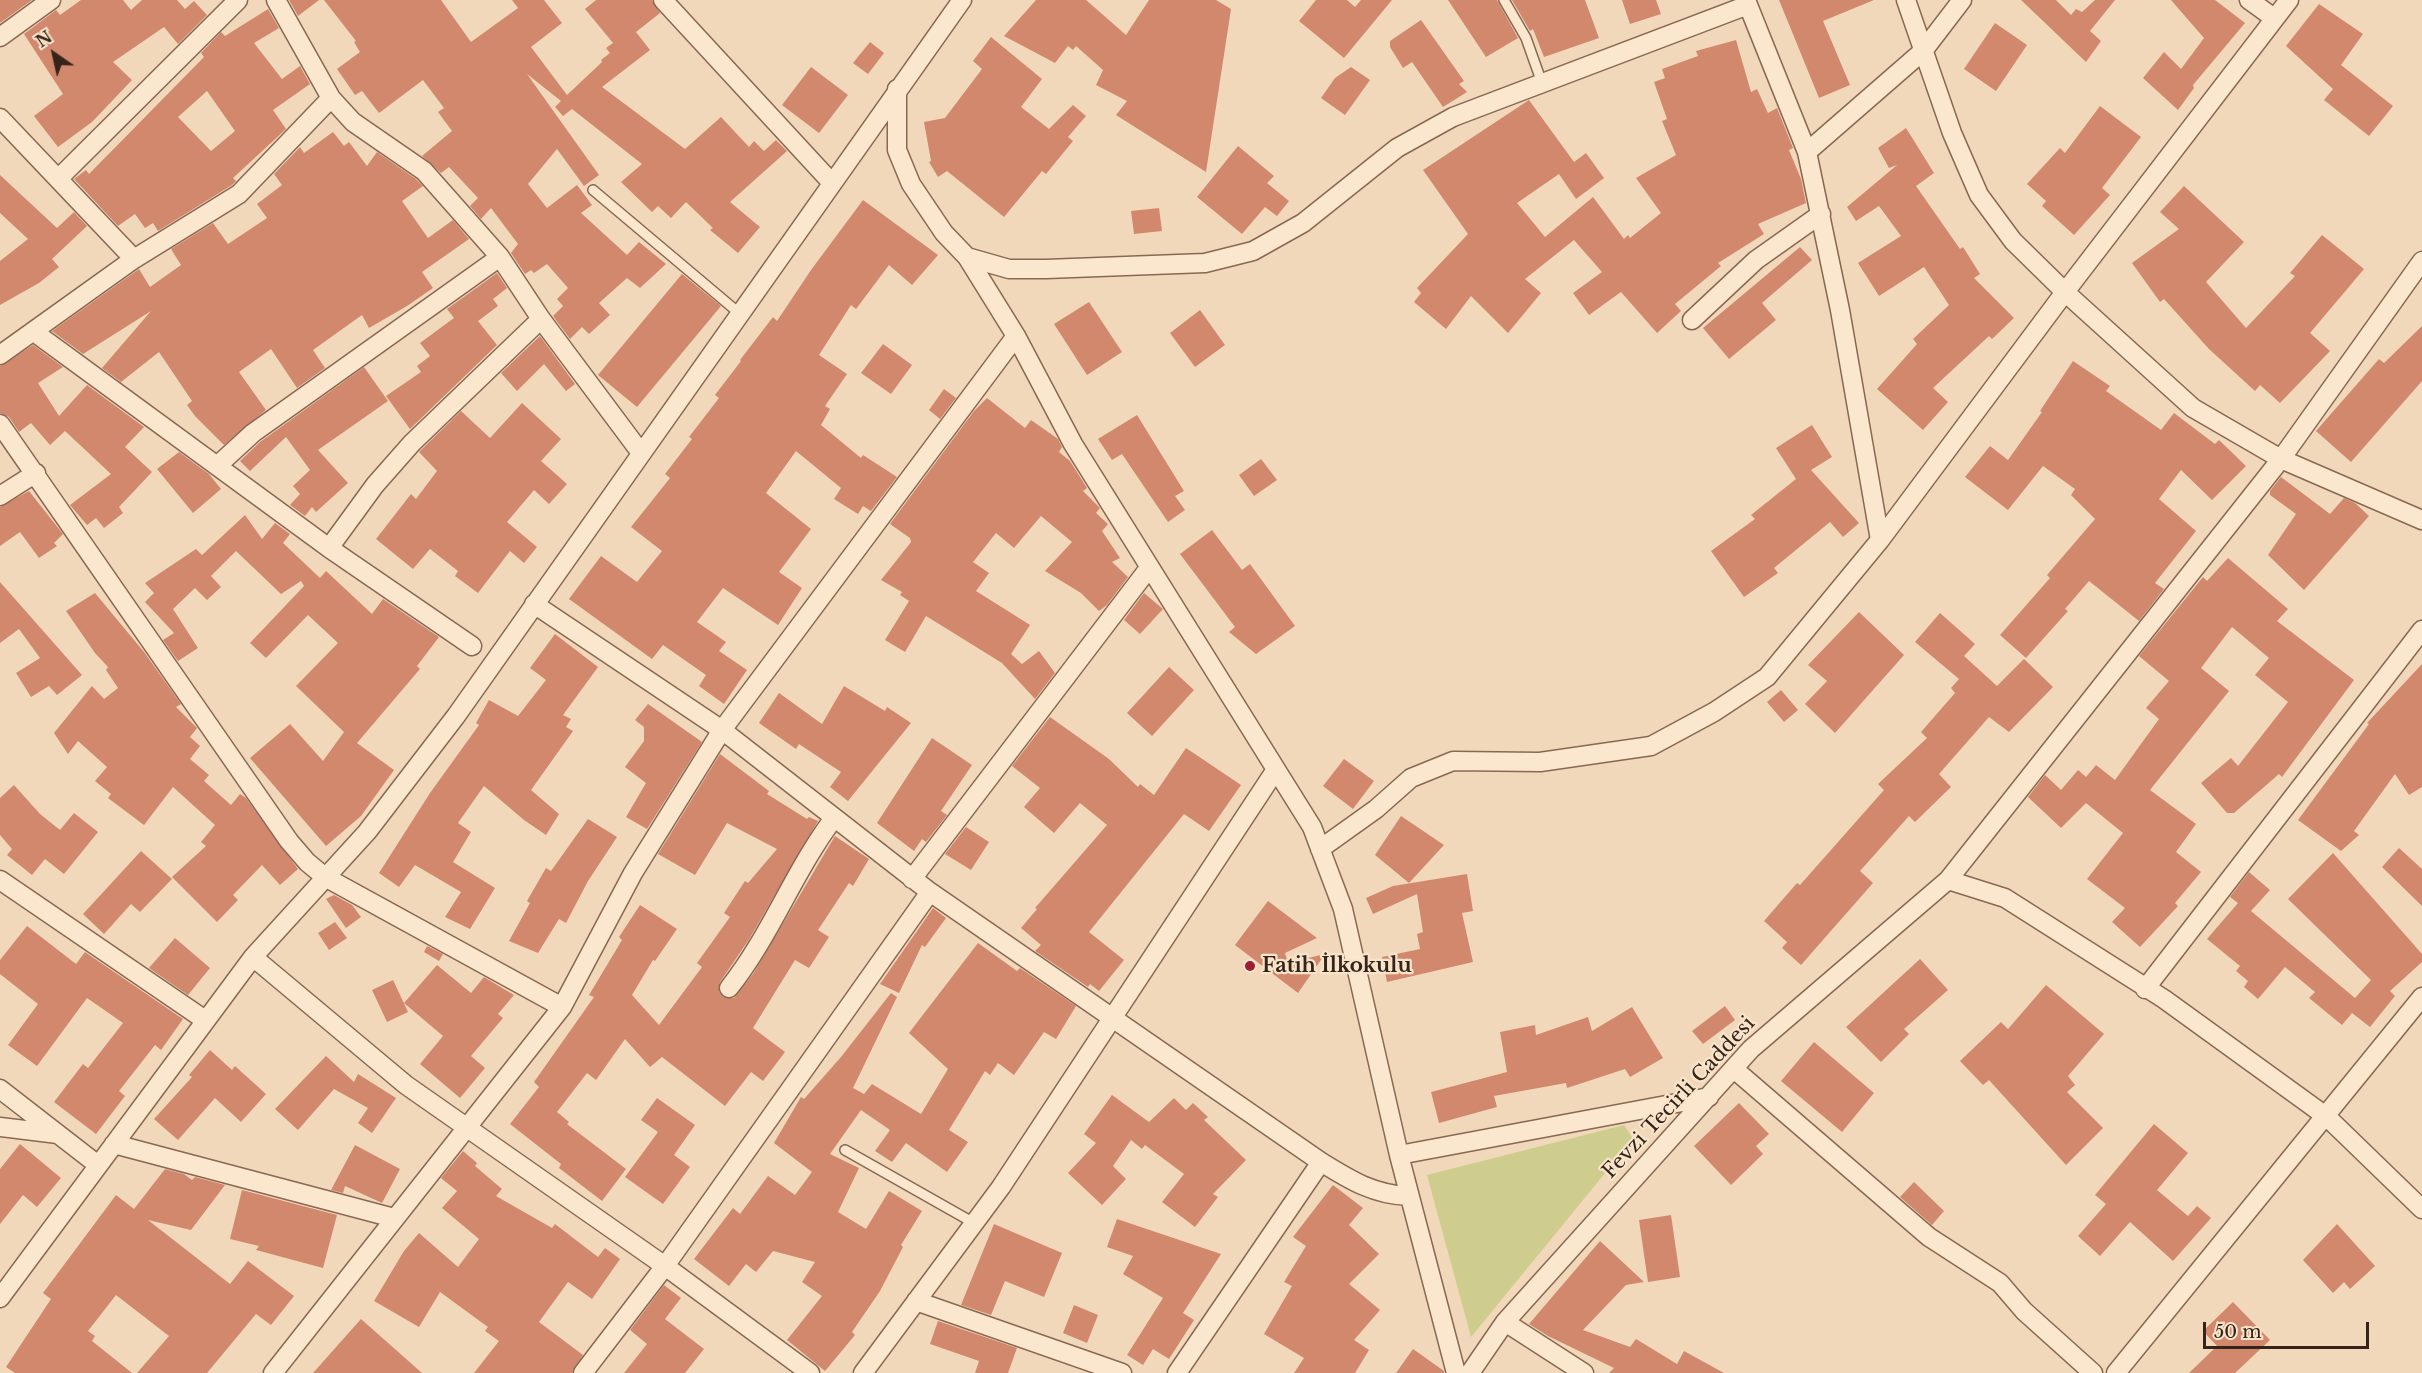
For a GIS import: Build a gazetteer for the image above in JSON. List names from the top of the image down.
{
  "streets": {
    "street": ["Fevzi Tecirli Caddesi"]
  },
  "places": ["Fatih İlkokulu"],
  "scale_bar": "50 m",
  "north": "top left"
}
